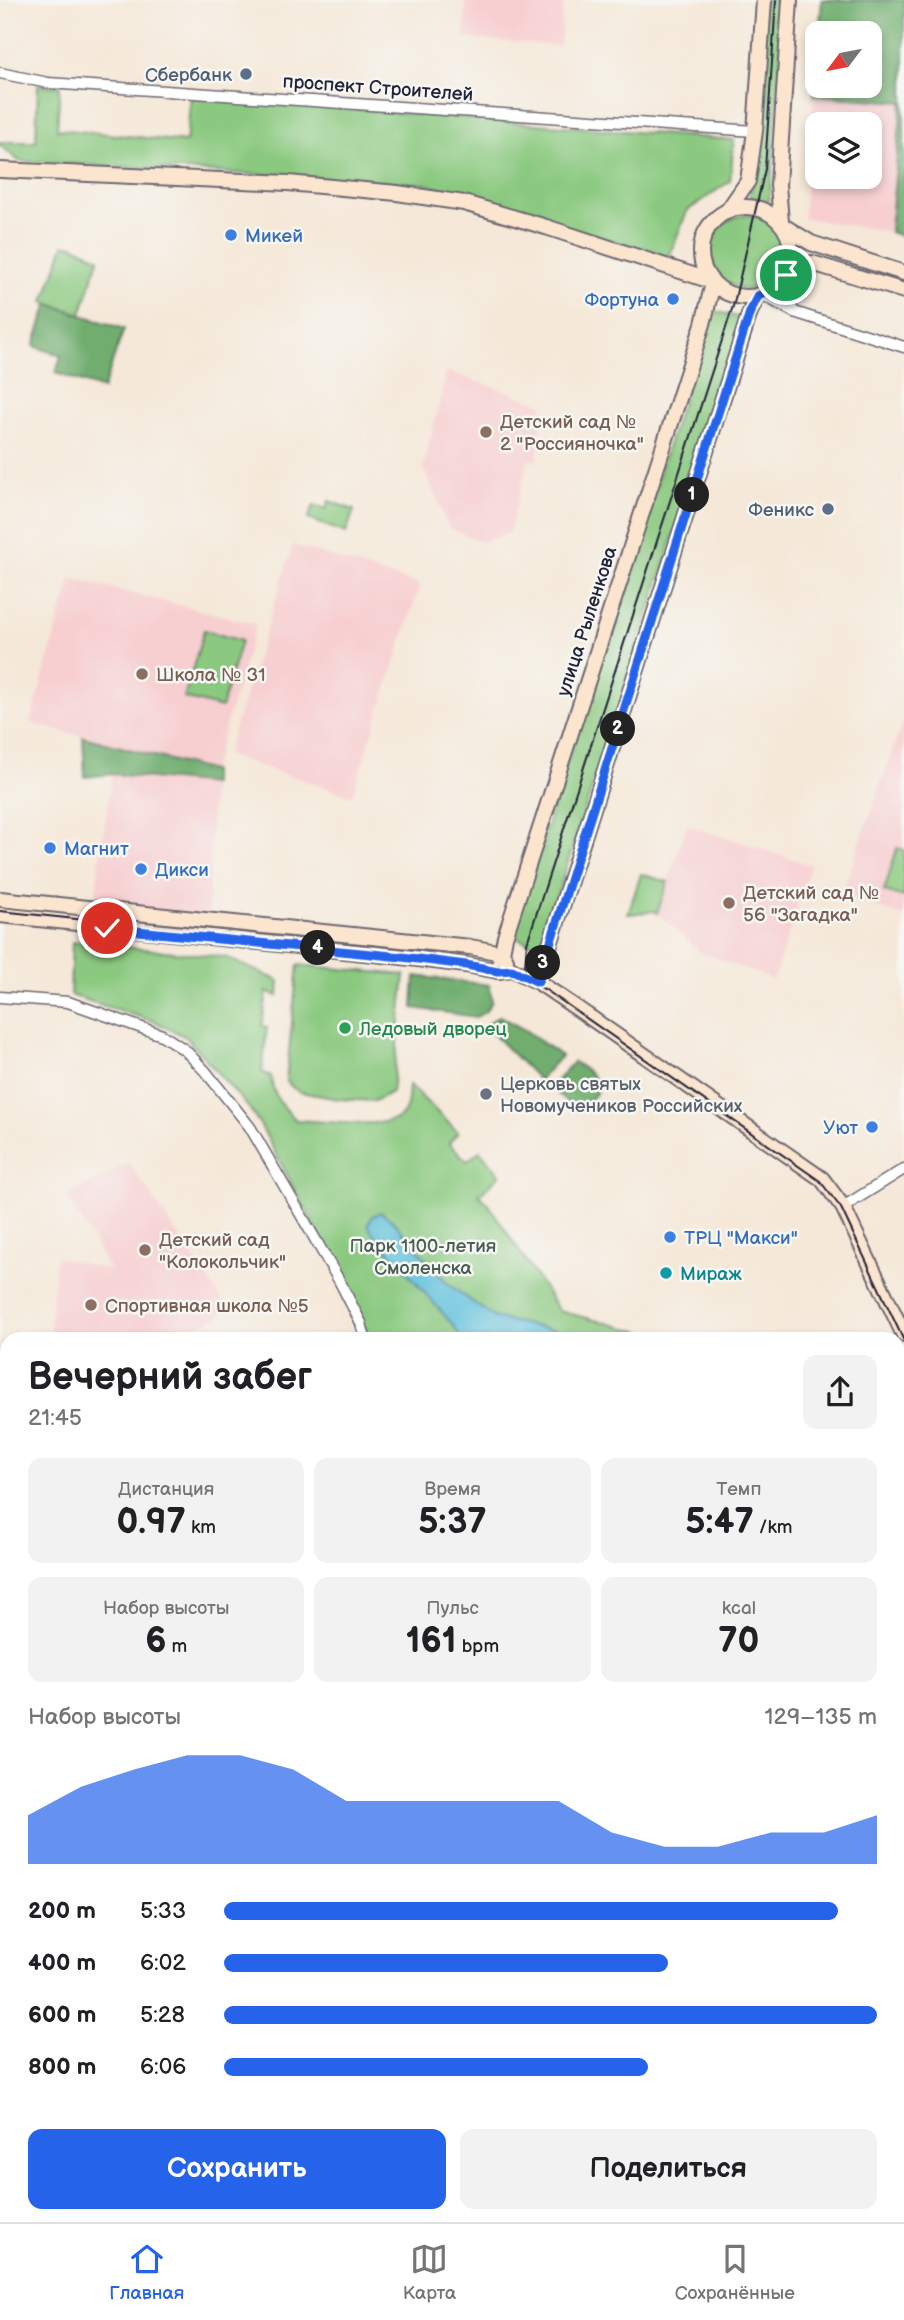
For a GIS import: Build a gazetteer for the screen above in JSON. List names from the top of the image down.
{
  "streets": {
    "main road": ["улица Рыленкова"],
    "street": ["проспект Строителей"]
  },
  "parks": ["Парк 1100-летия Смоленска"],
  "places": [
    "Сбербанк",
    "Микей",
    "Фортуна",
    "Детский сад № 2 \"Россияночка\"",
    "Феникс",
    "Школа № 31",
    "Магнит",
    "Дикси",
    "Детский сад № 56 \"Загадка\"",
    "Ледовый дворец",
    "Церковь святых Новомучеников Российских",
    "Уют",
    "ТРЦ \"Макси\"",
    "Детский сад \"Колокольчик\"",
    "Мираж",
    "Спортивная школа №5"
  ],
  "north": "bottom left",
  "page": {
    "pins": [
      "1",
      "2",
      "4",
      "3"
    ],
    "heading": ["Вечерний забег", "21:45"],
    "stats": [
      ["Дистанция", "0.97 km"],
      ["Время", "5:37"],
      ["Темп", "5:47 /km"],
      ["Набор высоты", "6 m"],
      ["Пульс", "161 bpm"],
      ["kcal", "70"]
    ],
    "chart": ["Набор высоты", "129–135 m"],
    "list": [
      {
        "name": "200 m",
        "note": "5:33"
      },
      {
        "name": "400 m",
        "note": "6:02"
      },
      {
        "name": "600 m",
        "note": "5:28"
      },
      {
        "name": "800 m",
        "note": "6:06"
      }
    ],
    "buttons": ["Сохранить", "Поделиться"],
    "tabs": ["Главная", "Карта", "Сохранённые"]
  }
}
